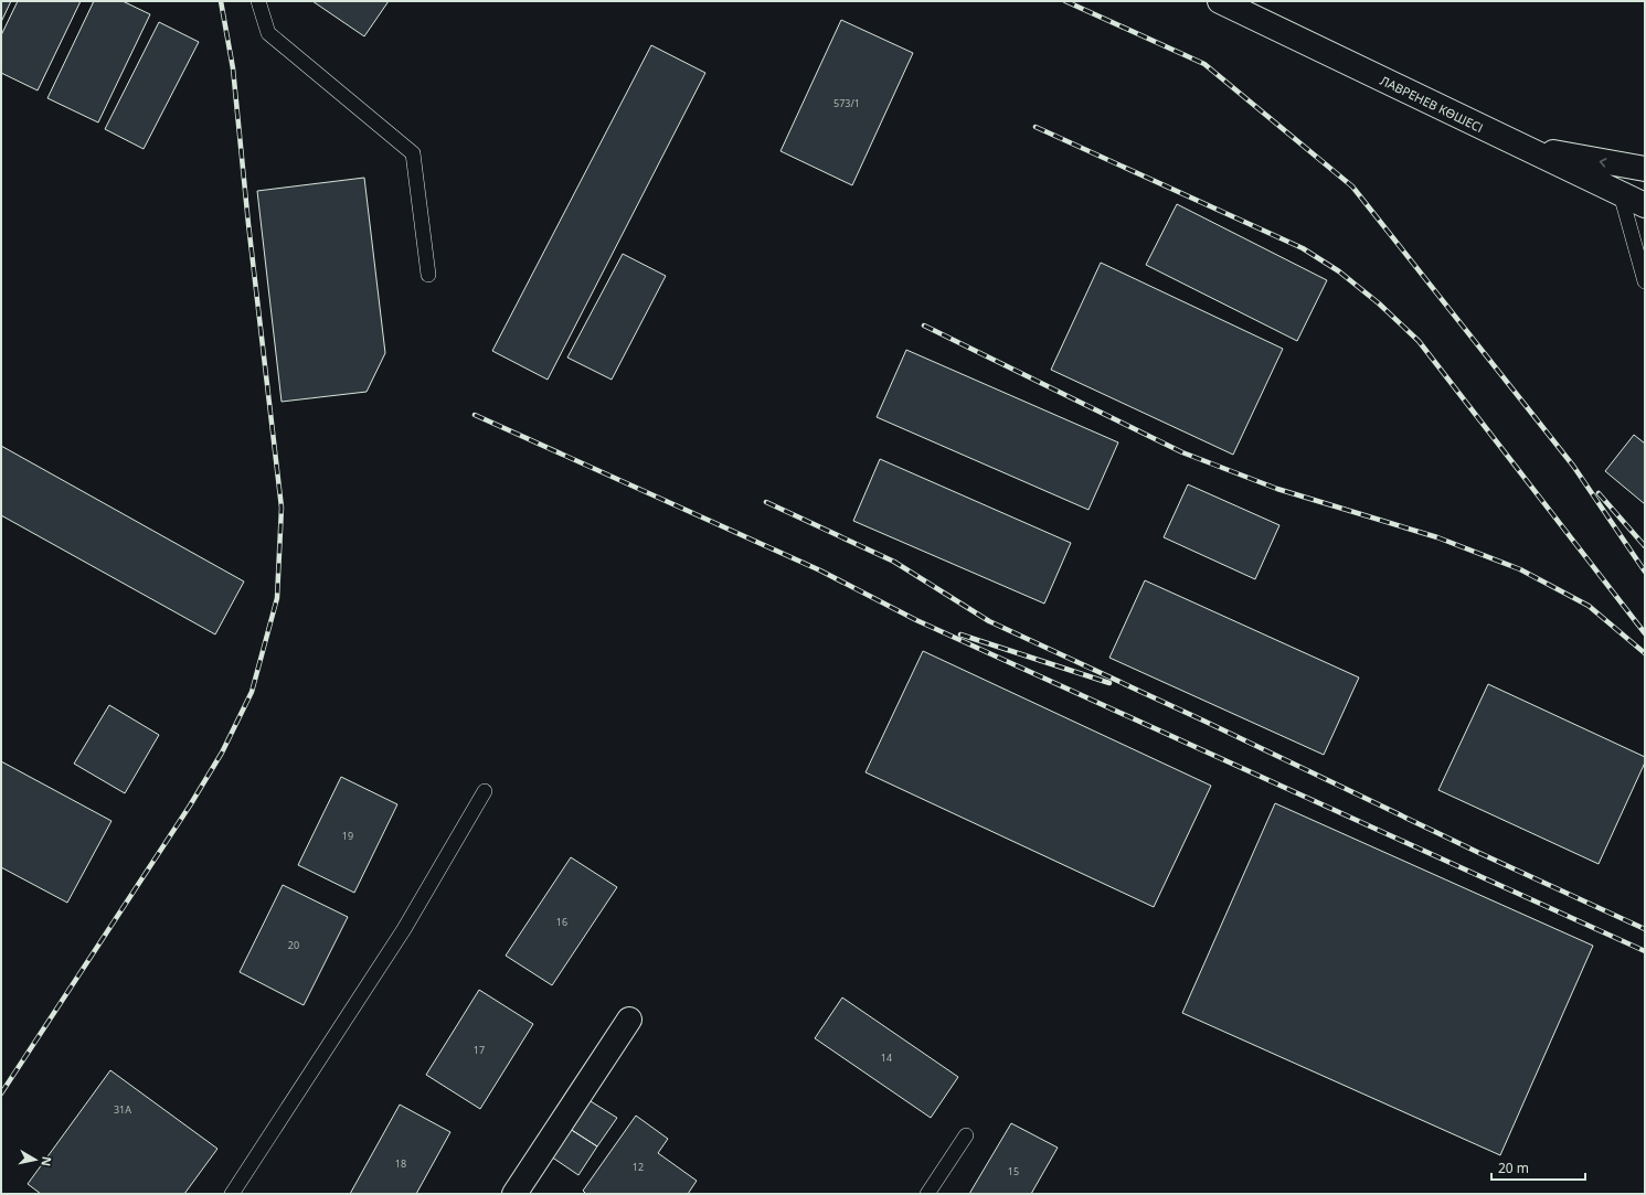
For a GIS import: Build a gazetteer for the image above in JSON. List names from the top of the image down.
{
  "streets": {
    "main road": ["ЛАВРЕНЕВ КӨШЕСІ"]
  },
  "house_numbers": [
    "573/1",
    "19",
    "16",
    "20",
    "17",
    "14",
    "31А",
    "18",
    "12",
    "15"
  ],
  "scale_bar": "20 m",
  "north": "right"
}
